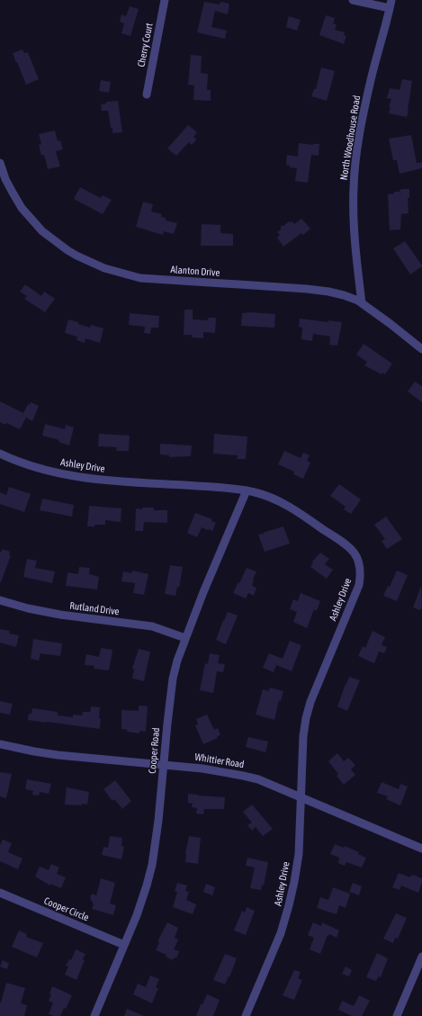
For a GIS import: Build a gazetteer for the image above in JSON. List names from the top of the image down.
{
  "streets": {
    "street": [
      "Cherry Court",
      "North Woodhouse Road",
      "Alanton Drive",
      "Ashley Drive",
      "Rutland Drive",
      "Cooper Road",
      "Whittier Road",
      "Cooper Circle"
    ]
  },
  "crossings": [
    ["North Woodhouse Road", "Alanton Drive"],
    ["Ashley Drive", "Cooper Road"],
    ["Ashley Drive", "Whittier Road"],
    ["Rutland Drive", "Cooper Road"],
    ["Cooper Road", "Whittier Road"],
    ["Cooper Road", "Cooper Circle"]
  ]
}
